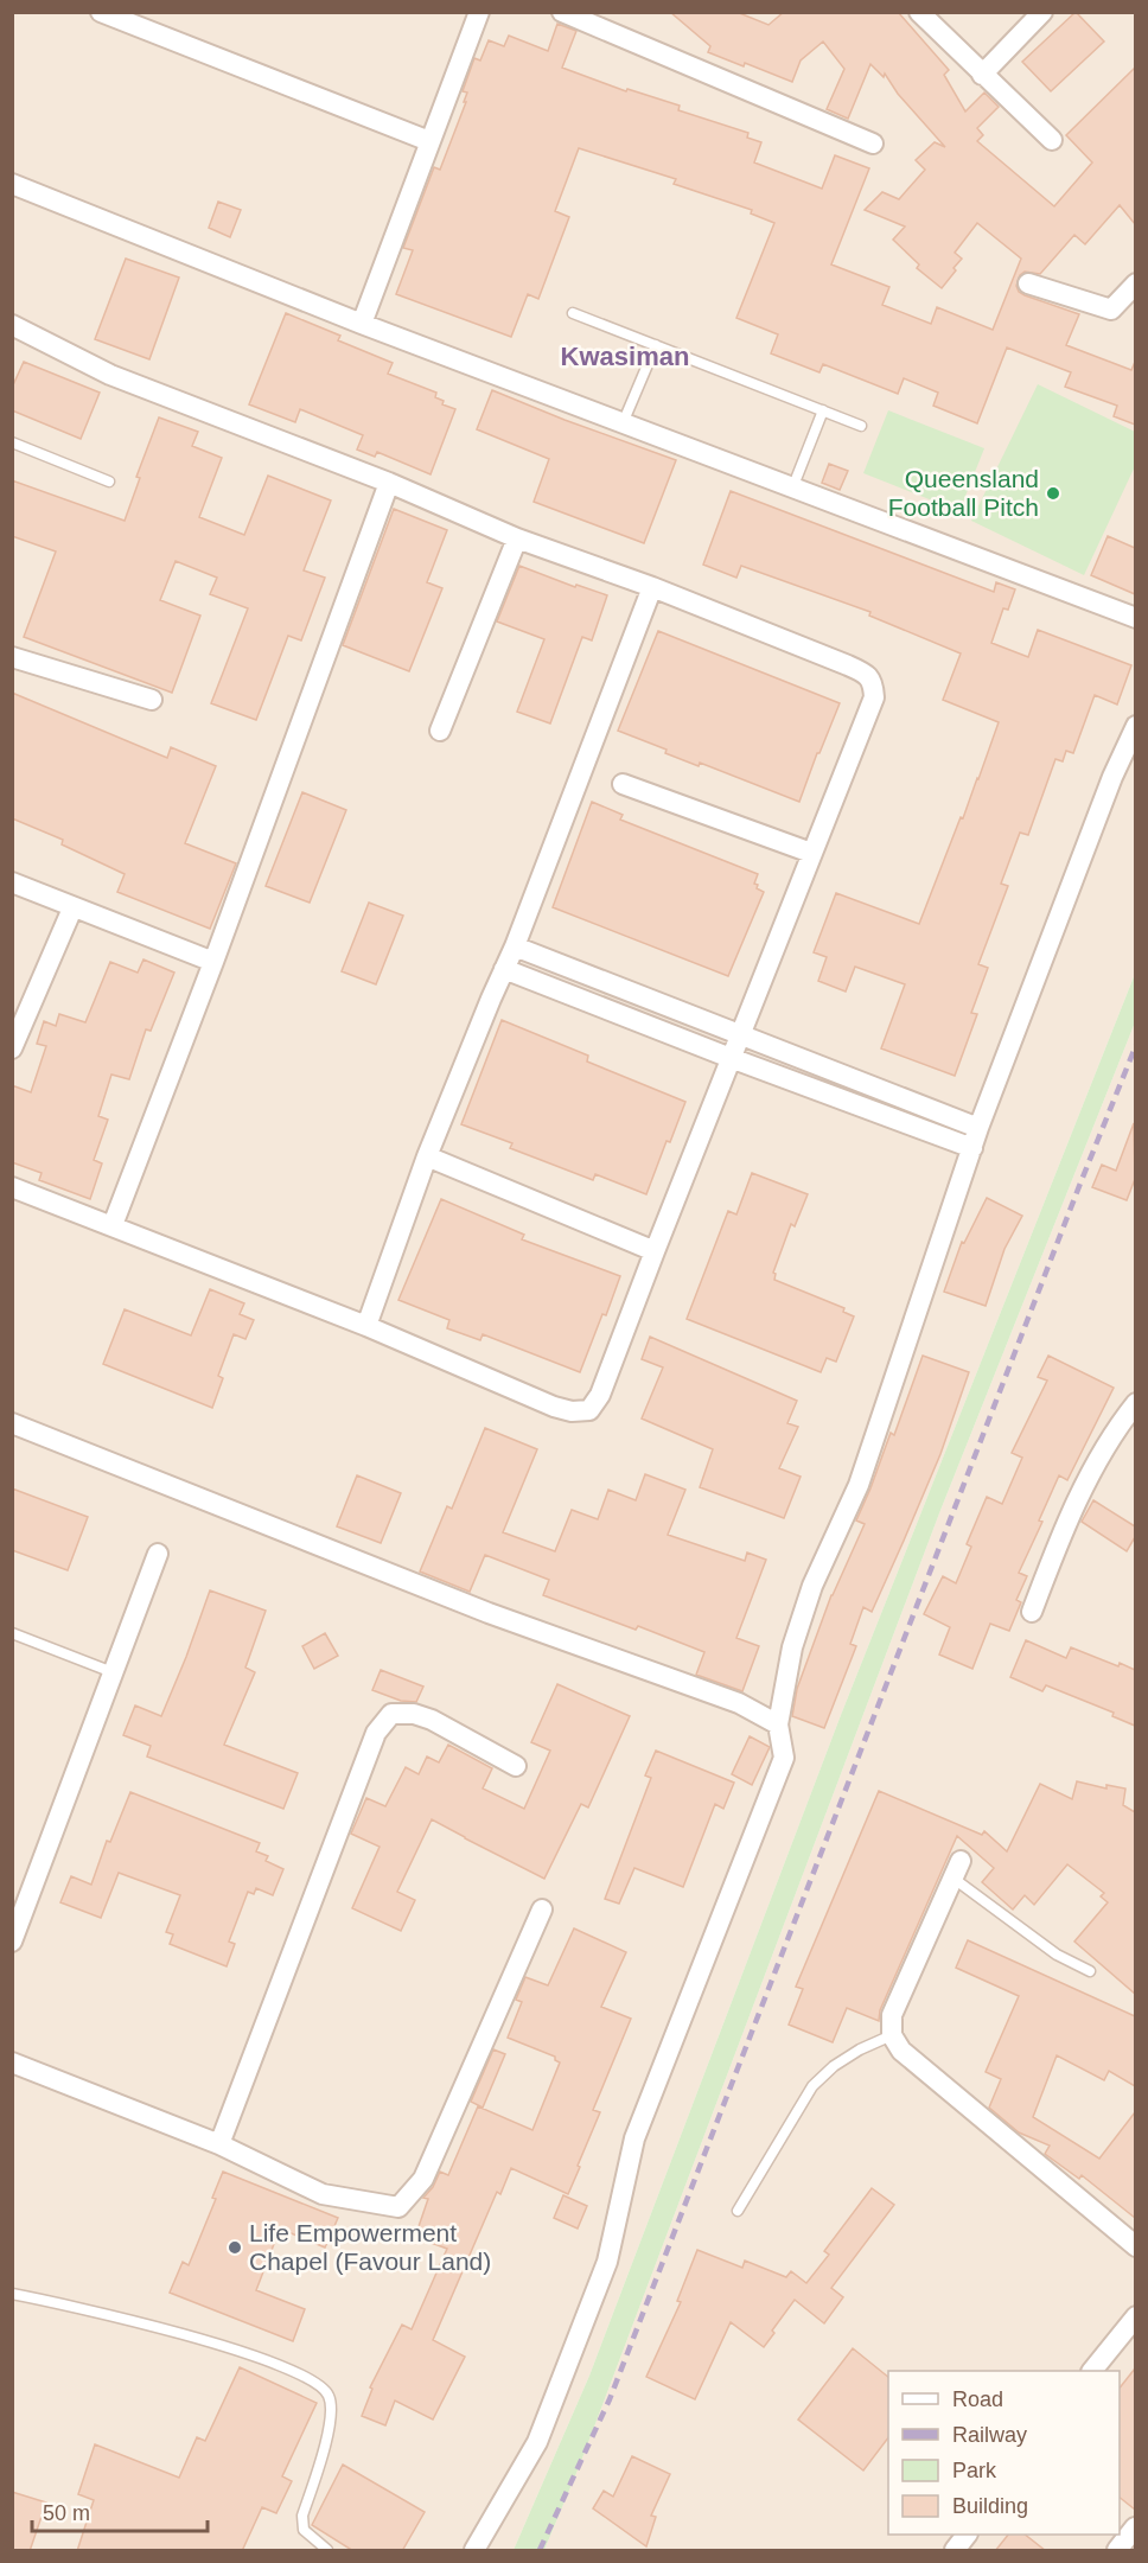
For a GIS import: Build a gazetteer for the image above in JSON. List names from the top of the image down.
{
  "districts": ["Kwasiman"],
  "places": ["Queensland Football Pitch", "Life Empowerment Chapel (Favour Land)"],
  "legend": [
    "Road",
    "Railway",
    "Park",
    "Building"
  ],
  "scale_bar": "50 m"
}
